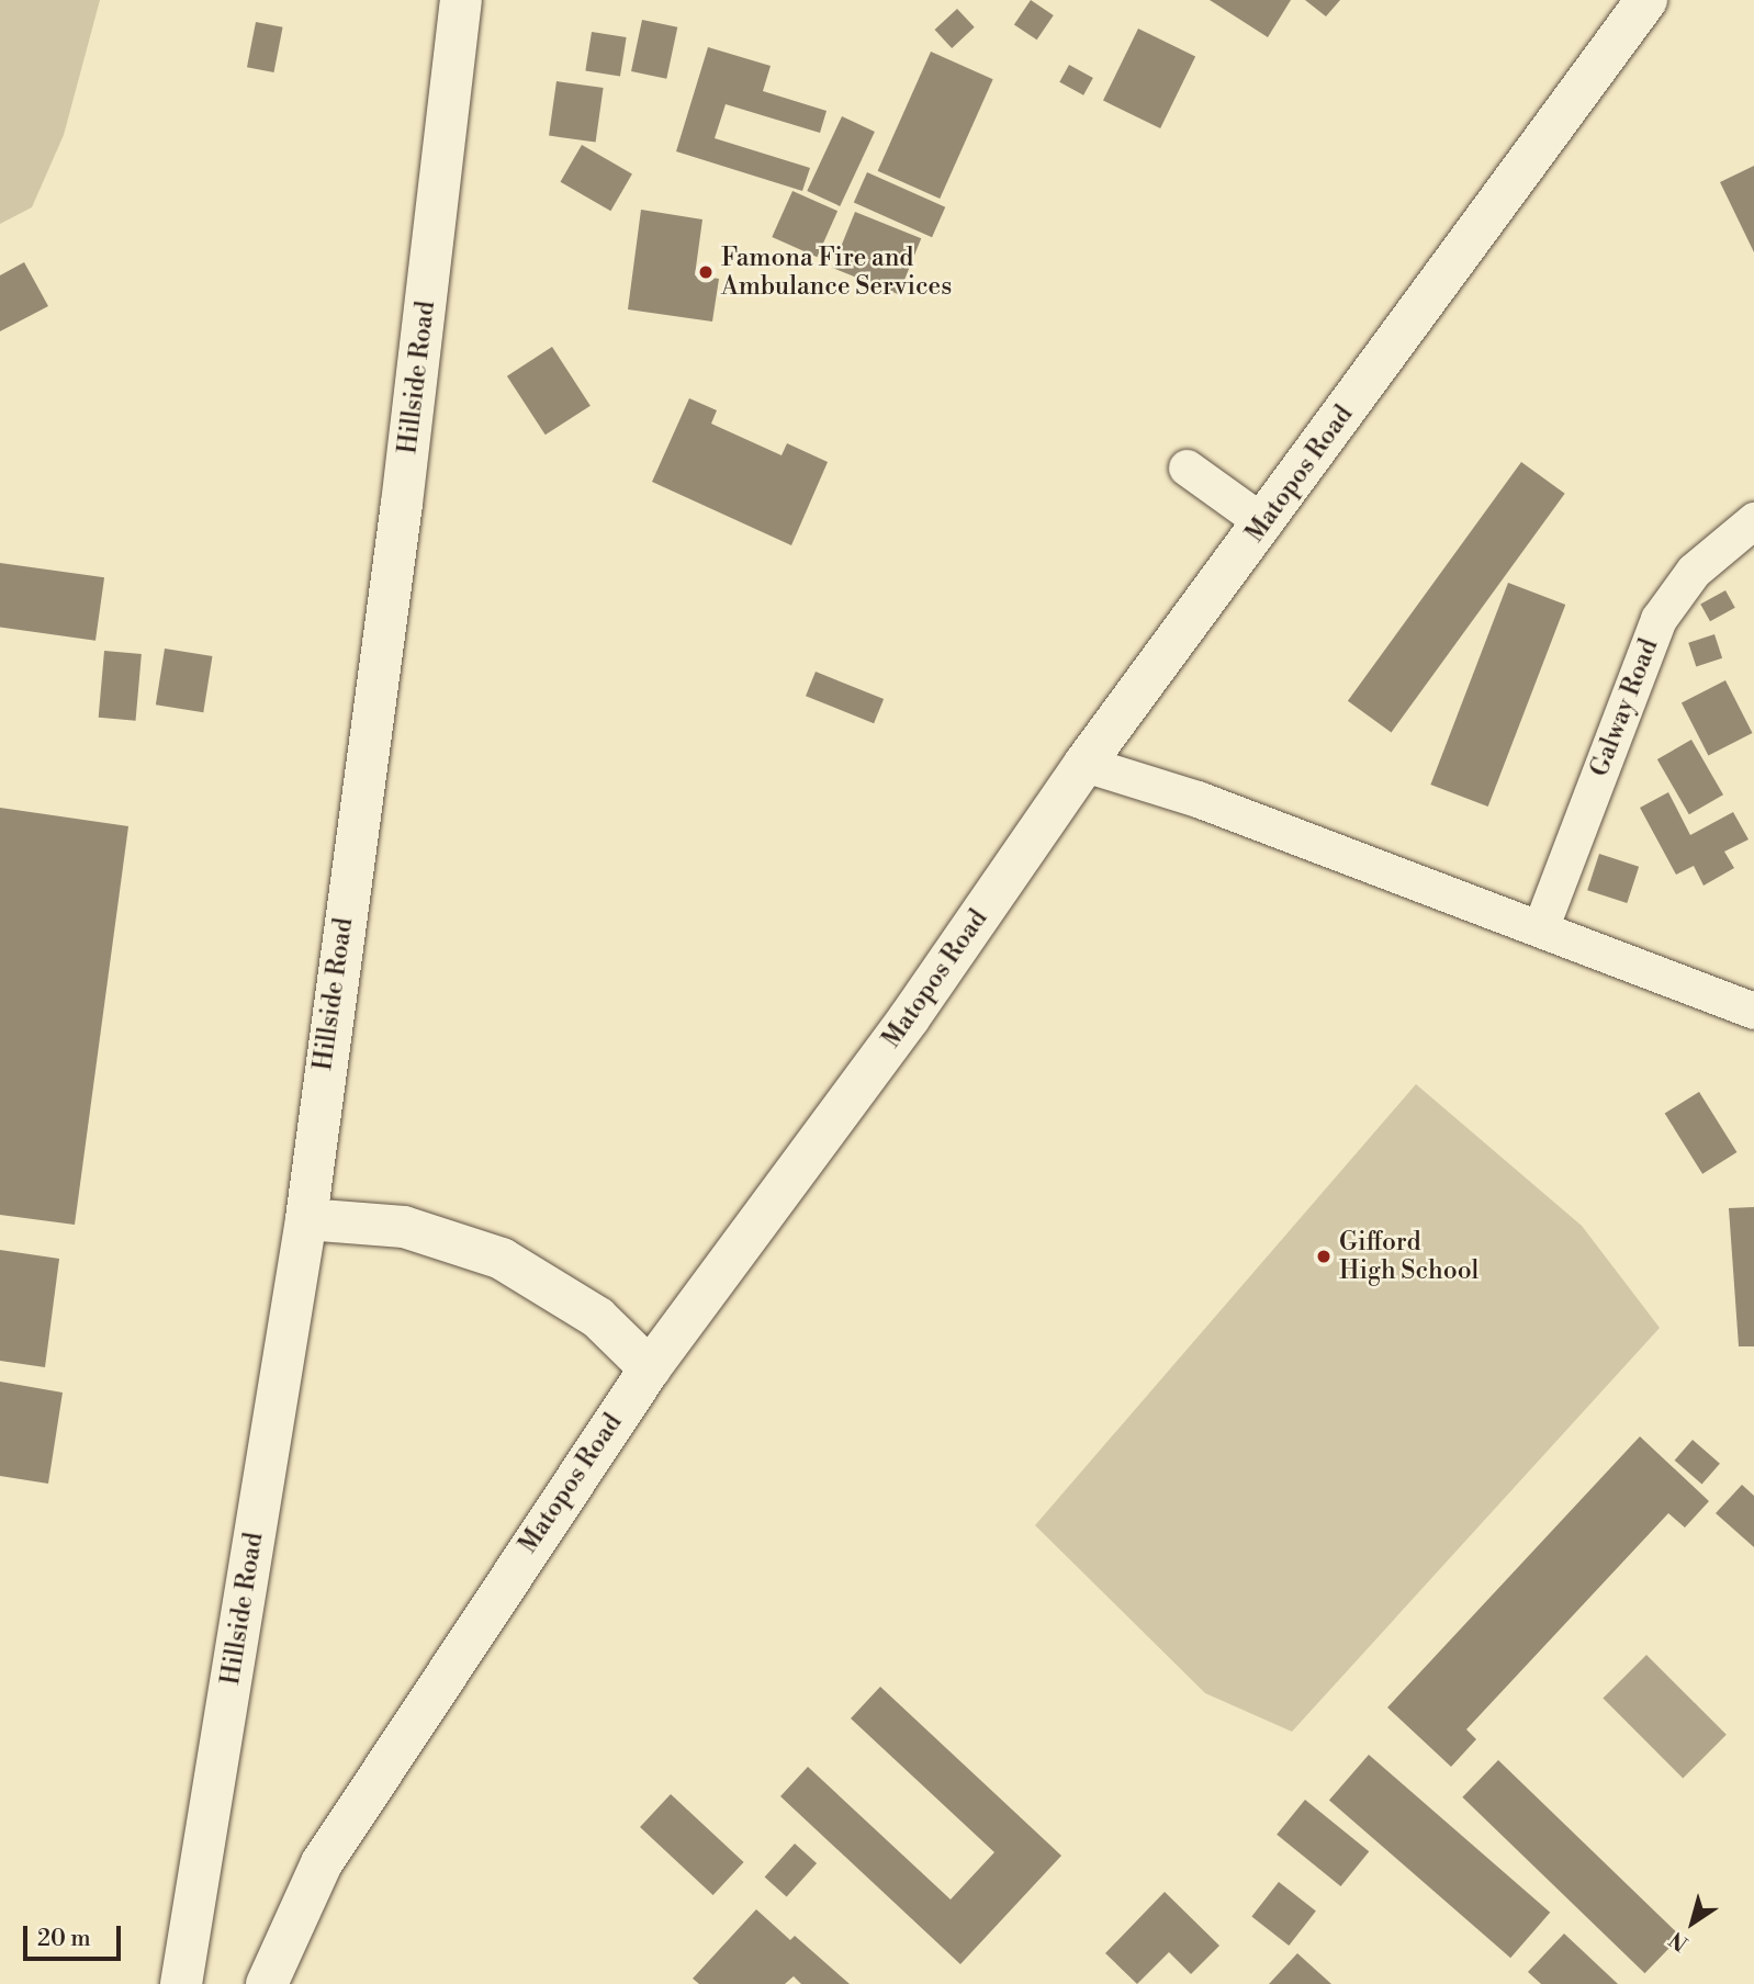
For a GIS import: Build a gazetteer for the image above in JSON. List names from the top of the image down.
{
  "streets": {
    "main road": ["Hillside Road", "Matopos Road"],
    "street": ["Galway Road"]
  },
  "places": ["Famona Fire and Ambulance Services", "Gifford High School"],
  "scale_bar": "20 m",
  "north": "bottom left"
}
